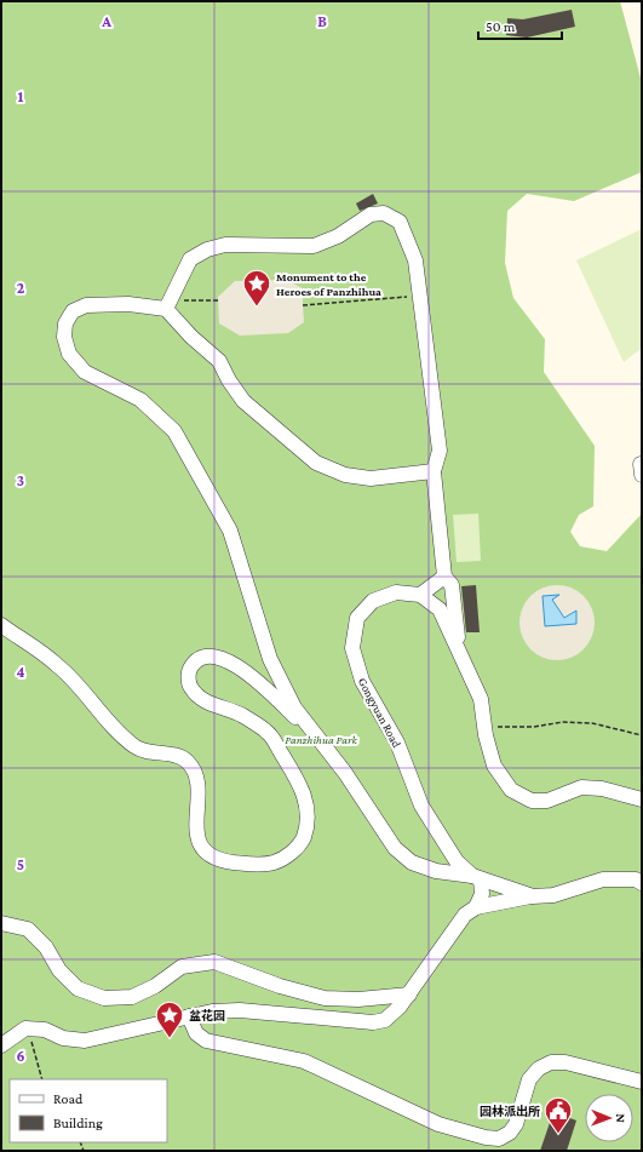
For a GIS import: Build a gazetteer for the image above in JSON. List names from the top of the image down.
{
  "streets": {
    "street": ["Gongyuan Road"]
  },
  "parks": ["Panzhihua Park"],
  "places": {
    "place": ["Monument to the Heroes of Panzhihua", "盆花园"],
    "public building": ["园林派出所"]
  },
  "legend": ["Road", "Building"],
  "scale_bar": "50 m",
  "north": "right",
  "grid": {
    "columns": ["A", "B"],
    "rows": [
      "1",
      "2",
      "3",
      "4",
      "5",
      "6"
    ]
  }
}
